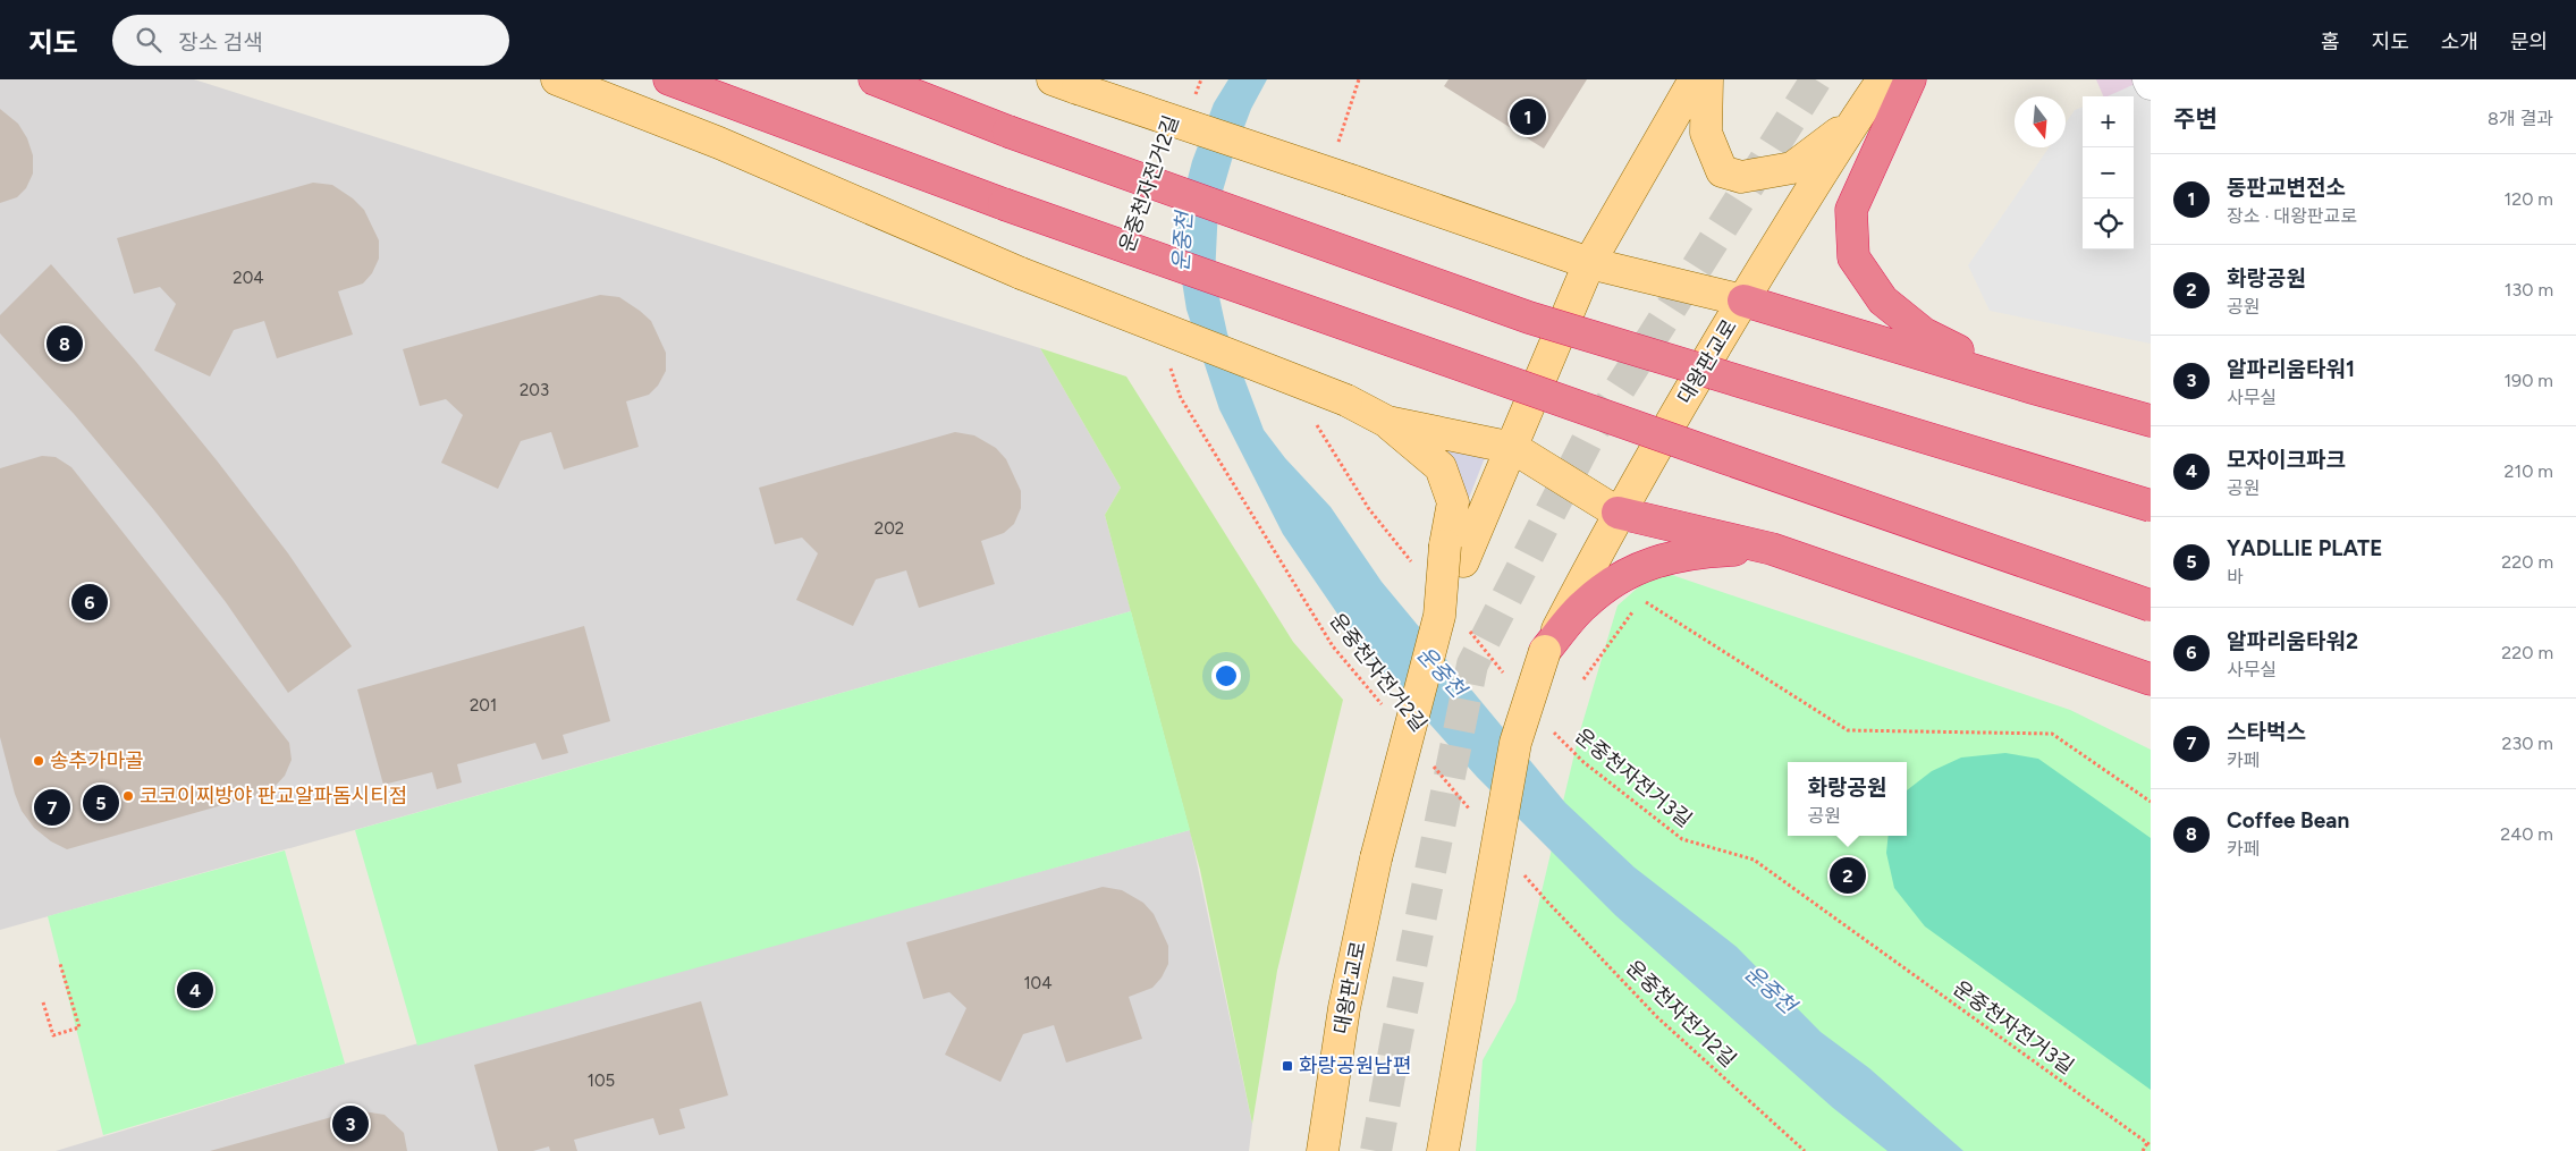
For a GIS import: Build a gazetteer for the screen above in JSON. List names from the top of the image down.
{
  "streets": {
    "main road": ["대왕판교로"],
    "path": ["운중천자전거2길", "운중천자전거3길"]
  },
  "water": ["운중천"],
  "places": {
    "other": ["송추가마골", "코코이찌방야 판교알파돔시티점"],
    "transit": ["화랑공원남편"]
  },
  "house_numbers": [
    "204",
    "203",
    "202",
    "201",
    "104",
    "105"
  ],
  "north": "bottom",
  "page": {
    "header": "지도",
    "search": "장소 검색",
    "nav": [
      "홈",
      "지도",
      "소개",
      "문의"
    ],
    "heading": ["주변", "8개 결과"],
    "map_buttons": ["+", "−"],
    "pins": [
      "1",
      "8",
      "6",
      "5",
      "7",
      "2",
      "4",
      "3"
    ],
    "list": [
      {
        "mark": "1",
        "name": "동판교변전소",
        "note": "장소 · 대왕판교로",
        "value": "120 m"
      },
      {
        "mark": "2",
        "name": "화랑공원",
        "note": "공원",
        "value": "130 m"
      },
      {
        "mark": "3",
        "name": "알파리움타워1",
        "note": "사무실",
        "value": "190 m"
      },
      {
        "mark": "4",
        "name": "모자이크파크",
        "note": "공원",
        "value": "210 m"
      },
      {
        "mark": "5",
        "name": "YADLLIE PLATE",
        "note": "바",
        "value": "220 m"
      },
      {
        "mark": "6",
        "name": "알파리움타워2",
        "note": "사무실",
        "value": "220 m"
      },
      {
        "mark": "7",
        "name": "스타벅스",
        "note": "카페",
        "value": "230 m"
      },
      {
        "mark": "8",
        "name": "Coffee Bean",
        "note": "카페",
        "value": "240 m"
      }
    ],
    "popup": ["화랑공원", "공원"]
  }
}
